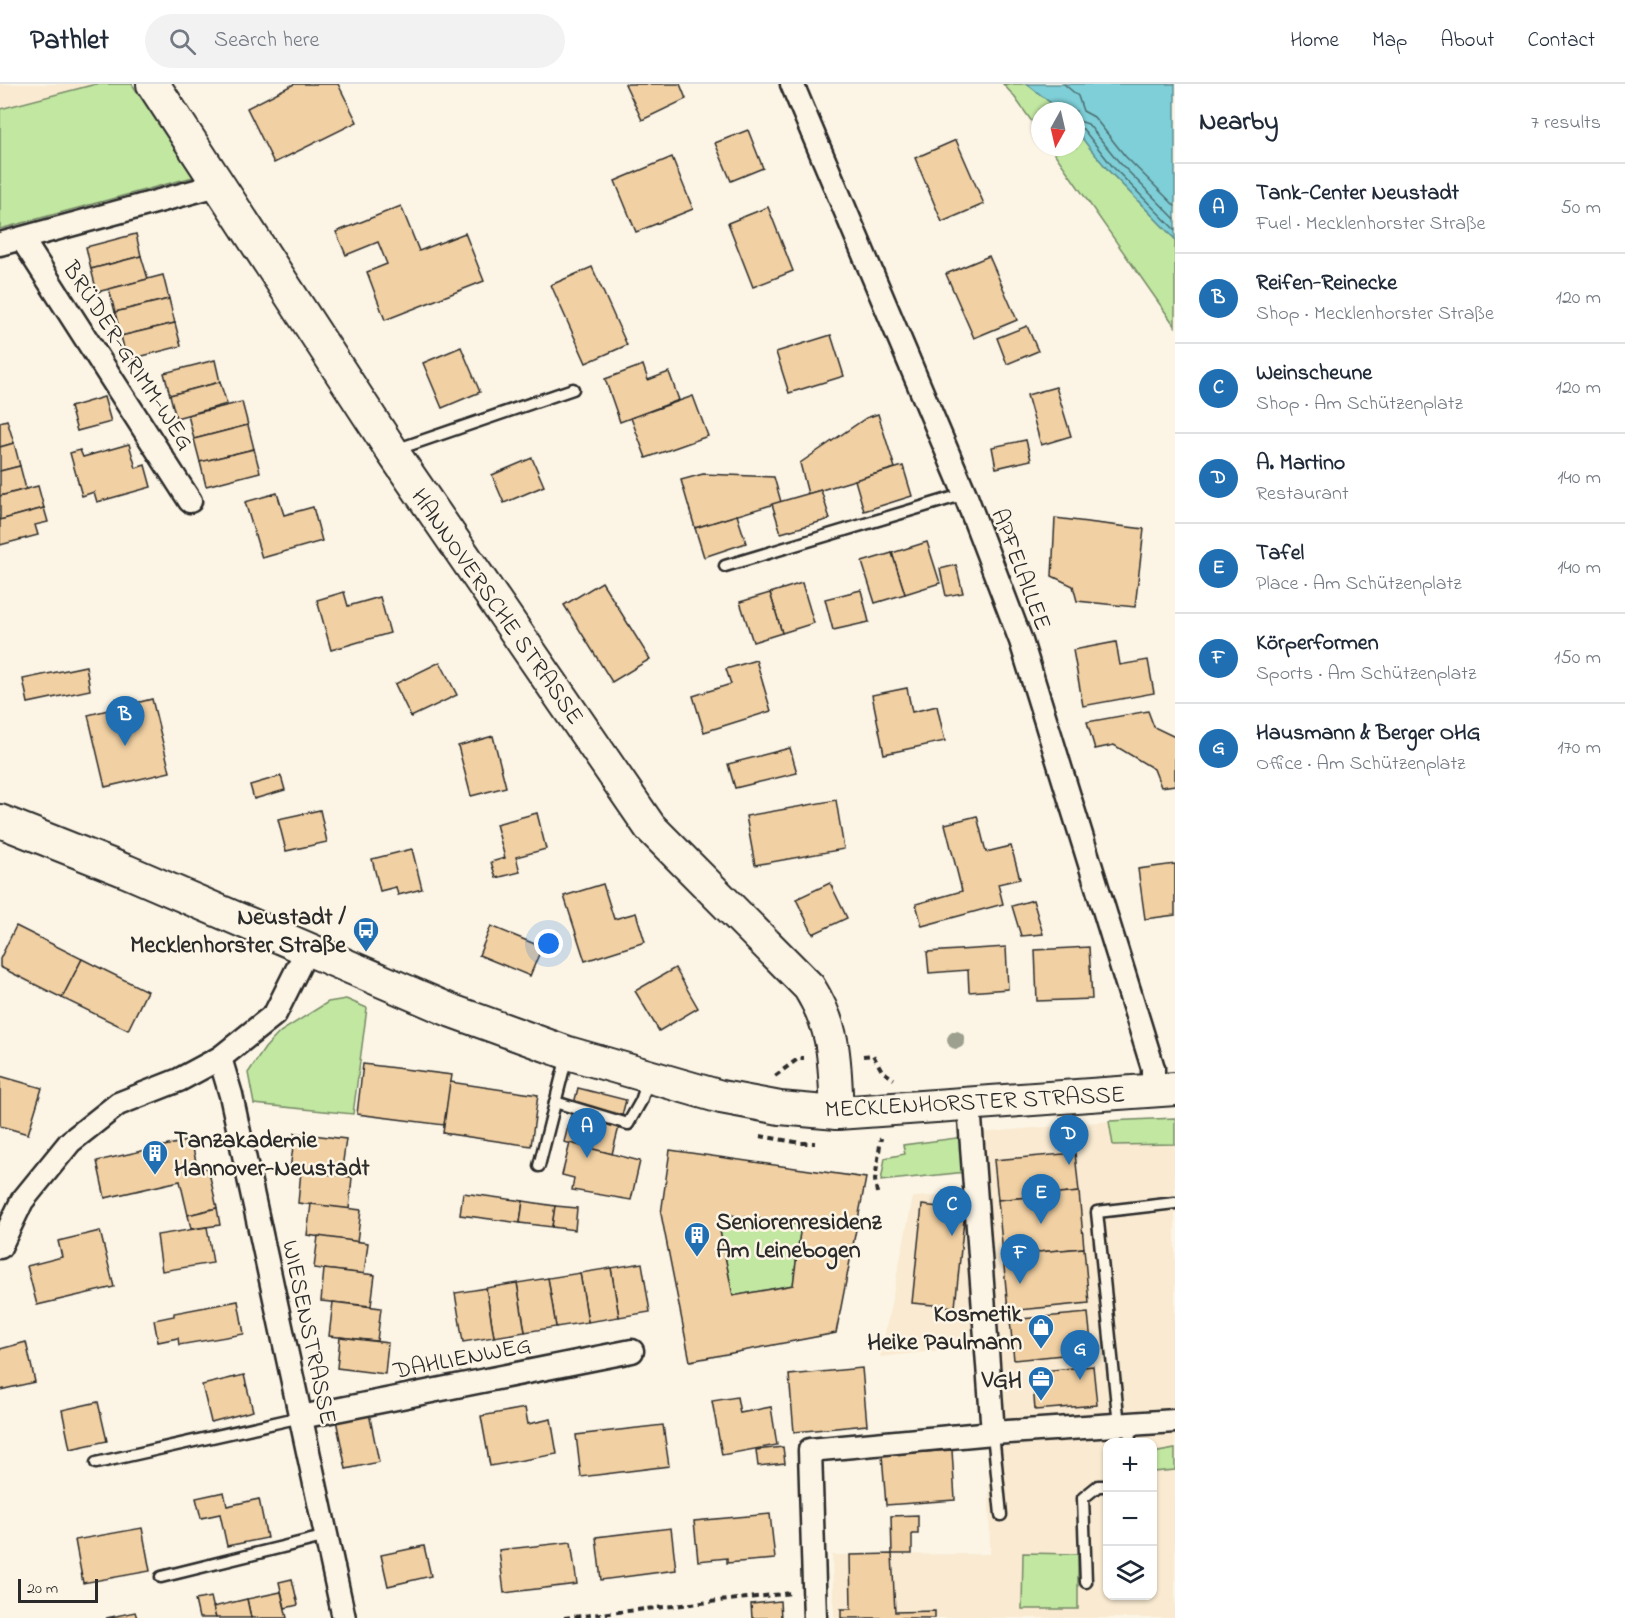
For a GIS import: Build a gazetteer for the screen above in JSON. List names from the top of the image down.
{
  "streets": {
    "main road": ["HANNOVERSCHE STRASSE", "MECKLENHORSTER STRASSE"],
    "street": [
      "BRÜDER-GRIMM-WEG",
      "APFELALLEE",
      "WIESENSTRASSE",
      "DAHLIENWEG"
    ]
  },
  "crossings": [
    ["BRÜDER-GRIMM-WEG", "HANNOVERSCHE STRASSE"],
    ["APFELALLEE", "MECKLENHORSTER STRASSE"],
    ["HANNOVERSCHE STRASSE", "MECKLENHORSTER STRASSE"],
    ["WIESENSTRASSE", "DAHLIENWEG"]
  ],
  "places": {
    "bus stop": ["Neustadt / Mecklenhorster Straße"],
    "building": ["Tanzakademie Hannover-Neustadt", "Seniorenresidenz Am Leinebogen"],
    "shop": ["Kosmetik Heike Paulmann"],
    "office": ["VGH"]
  },
  "scale_bar": "20 m",
  "north": "bottom",
  "page": {
    "header": "Pathlet",
    "search": "Search here",
    "nav": [
      "Home",
      "Map",
      "About",
      "Contact"
    ],
    "heading": ["Nearby", "7 results"],
    "list": [
      {
        "mark": "A",
        "name": "Tank-Center Neustadt",
        "note": "Fuel · Mecklenhorster Straße",
        "value": "50 m"
      },
      {
        "mark": "B",
        "name": "Reifen-Reinecke",
        "note": "Shop · Mecklenhorster Straße",
        "value": "120 m"
      },
      {
        "mark": "C",
        "name": "Weinscheune",
        "note": "Shop · Am Schützenplatz",
        "value": "120 m"
      },
      {
        "mark": "D",
        "name": "A. Martino",
        "note": "Restaurant",
        "value": "140 m"
      },
      {
        "mark": "E",
        "name": "Tafel",
        "note": "Place · Am Schützenplatz",
        "value": "140 m"
      },
      {
        "mark": "F",
        "name": "Körperformen",
        "note": "Sports · Am Schützenplatz",
        "value": "150 m"
      },
      {
        "mark": "G",
        "name": "Hausmann & Berger OHG",
        "note": "Office · Am Schützenplatz",
        "value": "170 m"
      }
    ],
    "pins": [
      "B",
      "A",
      "D",
      "E",
      "C",
      "F",
      "G"
    ],
    "map_buttons": ["+", "−"],
    "scale": "20 m"
  }
}
